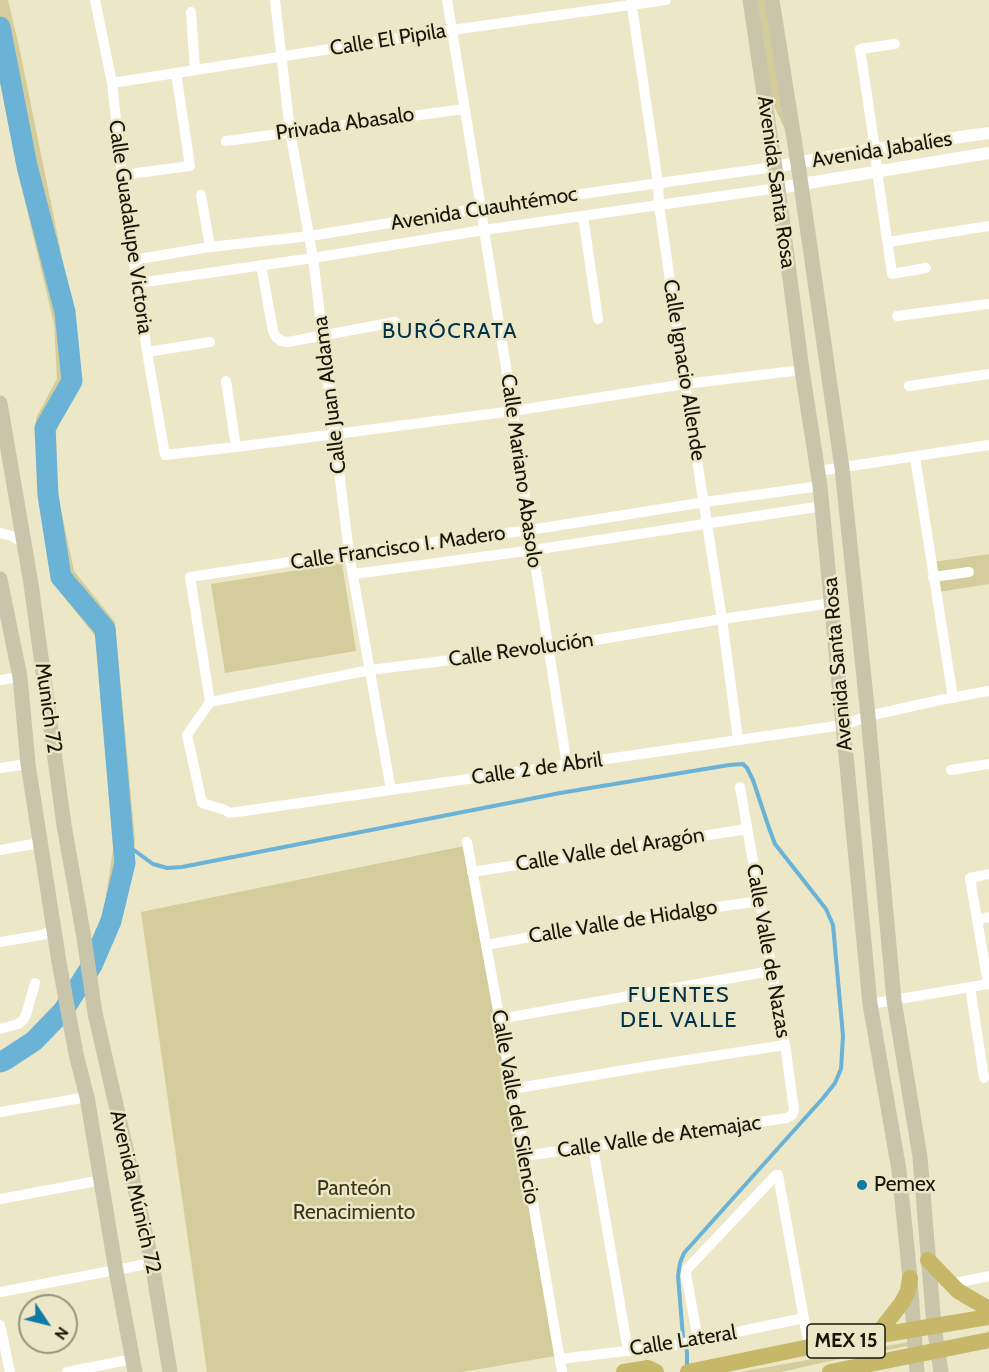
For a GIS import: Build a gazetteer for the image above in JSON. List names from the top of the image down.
{
  "streets": {
    "highway": ["MEX 15"],
    "main road": ["Avenida Santa Rosa", "Munich 72", "Avenida Múnich 72"],
    "street": [
      "Calle El Pipila",
      "Privada Abasalo",
      "Avenida Jabalíes",
      "Avenida Cuauhtémoc",
      "Calle Guadalupe Victoria",
      "Calle Ignacio Allende",
      "Calle Juan Aldama",
      "Calle Mariano Abasolo",
      "Calle Francisco I. Madero",
      "Calle Revolución",
      "Calle 2 de Abril",
      "Calle Valle del Aragón",
      "Calle Valle de Hidalgo",
      "Calle Valle de Nazas",
      "Calle Valle del Silencio",
      "Calle Valle de Atemajac",
      "Calle Lateral"
    ]
  },
  "crossings": [
    ["Calle El Pipila", "Calle Guadalupe Victoria"],
    ["Calle El Pipila", "Calle Ignacio Allende"],
    ["Calle El Pipila", "Calle Juan Aldama"],
    ["Calle El Pipila", "Calle Mariano Abasolo"],
    ["Privada Abasalo", "Calle Juan Aldama"],
    ["Privada Abasalo", "Calle Mariano Abasolo"],
    ["Avenida Jabalíes", "Avenida Santa Rosa"],
    ["Avenida Jabalíes", "Avenida Cuauhtémoc"],
    ["Avenida Santa Rosa", "Avenida Cuauhtémoc"],
    ["Avenida Santa Rosa", "Calle Francisco I. Madero"],
    ["Avenida Santa Rosa", "Calle Revolución"],
    ["Avenida Santa Rosa", "Calle 2 de Abril"],
    ["Avenida Santa Rosa", "MEX 15"],
    ["Avenida Cuauhtémoc", "Calle Guadalupe Victoria"],
    ["Avenida Cuauhtémoc", "Calle Ignacio Allende"],
    ["Avenida Cuauhtémoc", "Calle Juan Aldama"],
    ["Avenida Cuauhtémoc", "Calle Mariano Abasolo"],
    ["Calle Ignacio Allende", "Calle Francisco I. Madero"],
    ["Calle Ignacio Allende", "Calle Revolución"],
    ["Calle Ignacio Allende", "Calle 2 de Abril"],
    ["Calle Juan Aldama", "Calle Francisco I. Madero"],
    ["Calle Juan Aldama", "Calle Revolución"],
    ["Calle Juan Aldama", "Calle 2 de Abril"],
    ["Calle Mariano Abasolo", "Calle Francisco I. Madero"],
    ["Calle Mariano Abasolo", "Calle Revolución"],
    ["Calle Mariano Abasolo", "Calle 2 de Abril"],
    ["Calle Francisco I. Madero", "Calle Revolución"],
    ["Calle Francisco I. Madero", "Calle 2 de Abril"],
    ["Calle Revolución", "Calle 2 de Abril"],
    ["Munich 72", "Avenida Múnich 72"],
    ["Calle Valle del Aragón", "Calle Valle de Nazas"],
    ["Calle Valle del Aragón", "Calle Valle del Silencio"],
    ["Calle Valle de Hidalgo", "Calle Valle de Nazas"],
    ["Calle Valle de Hidalgo", "Calle Valle del Silencio"],
    ["Calle Valle de Nazas", "Calle Valle de Atemajac"],
    ["Calle Valle del Silencio", "Calle Valle de Atemajac"],
    ["Calle Valle del Silencio", "Calle Lateral"]
  ],
  "districts": ["BURÓCRATA", "FUENTES DEL VALLE"],
  "parks": ["Panteón Renacimiento"],
  "places": ["Pemex"],
  "north": "bottom right"
}
